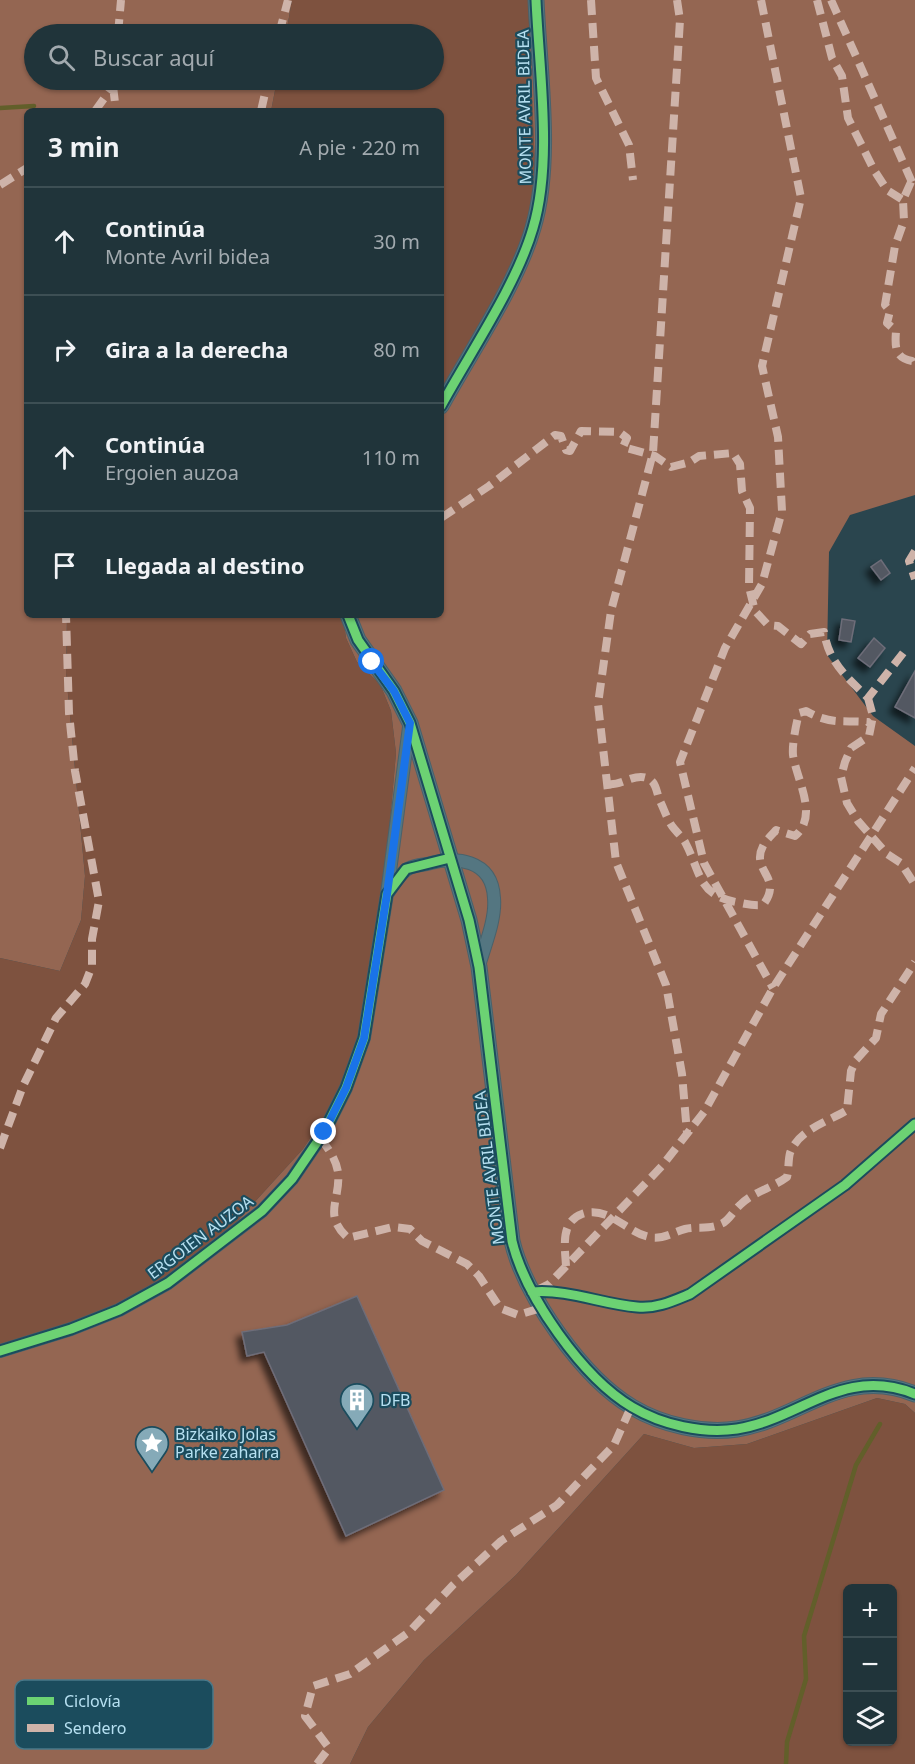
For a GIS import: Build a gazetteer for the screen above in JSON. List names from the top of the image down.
{
  "streets": {
    "street": ["MONTE AVRIL BIDEA", "ERGOIEN AUZOA"]
  },
  "crossings": [
    ["MONTE AVRIL BIDEA", "ERGOIEN AUZOA"]
  ],
  "places": {
    "building": ["DFB"],
    "place": ["Bizkaiko Jolas Parke zaharra"]
  },
  "legend": ["Ciclovía", "Sendero"],
  "page": {
    "search": "Buscar aquí",
    "heading": ["3 min", "A pie · 220 m"],
    "list": [
      ["Continúa", "Monte Avril bidea", "30 m"],
      ["Gira a la derecha", "80 m"],
      ["Continúa", "Ergoien auzoa", "110 m"],
      "Llegada al destino"
    ],
    "map_buttons": ["+", "−"]
  }
}
